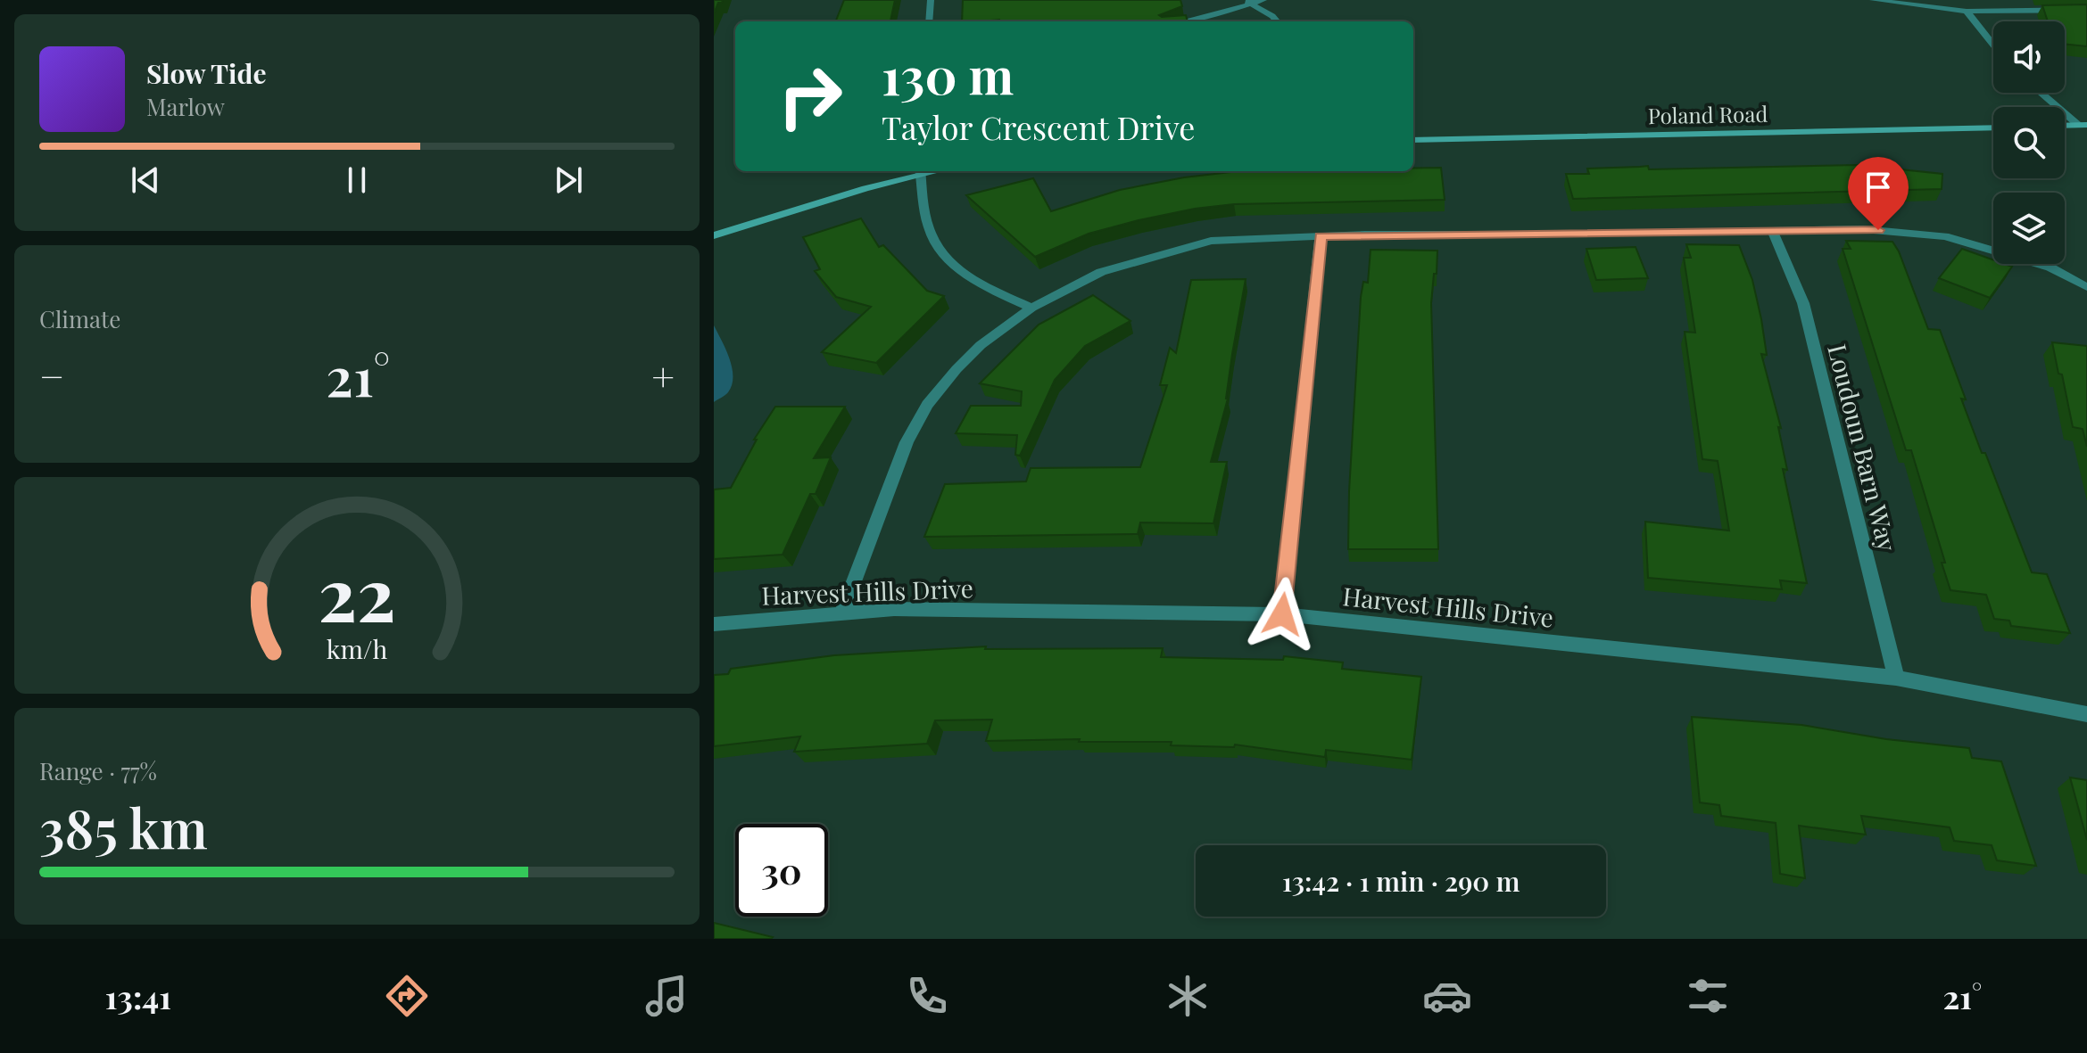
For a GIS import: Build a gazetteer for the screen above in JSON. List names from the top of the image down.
{
  "streets": {
    "street": ["Poland Road", "Loudoun Barn Way", "Harvest Hills Drive"]
  },
  "crossings": [
    ["Loudoun Barn Way", "Harvest Hills Drive"]
  ],
  "page": {
    "turn": ["130 m", "Taylor Crescent Drive"],
    "song": ["Slow Tide", "Marlow"],
    "tile": [
      "Climate",
      ["Range · 77%", "385 km"]
    ],
    "heat": ["−", "21°", "+"],
    "limit": "30",
    "trip": "13:42 · 1 min · 290 m",
    "tabs": ["13:41", "21°"],
    "gauge": ["22", "km/h"]
  }
}
